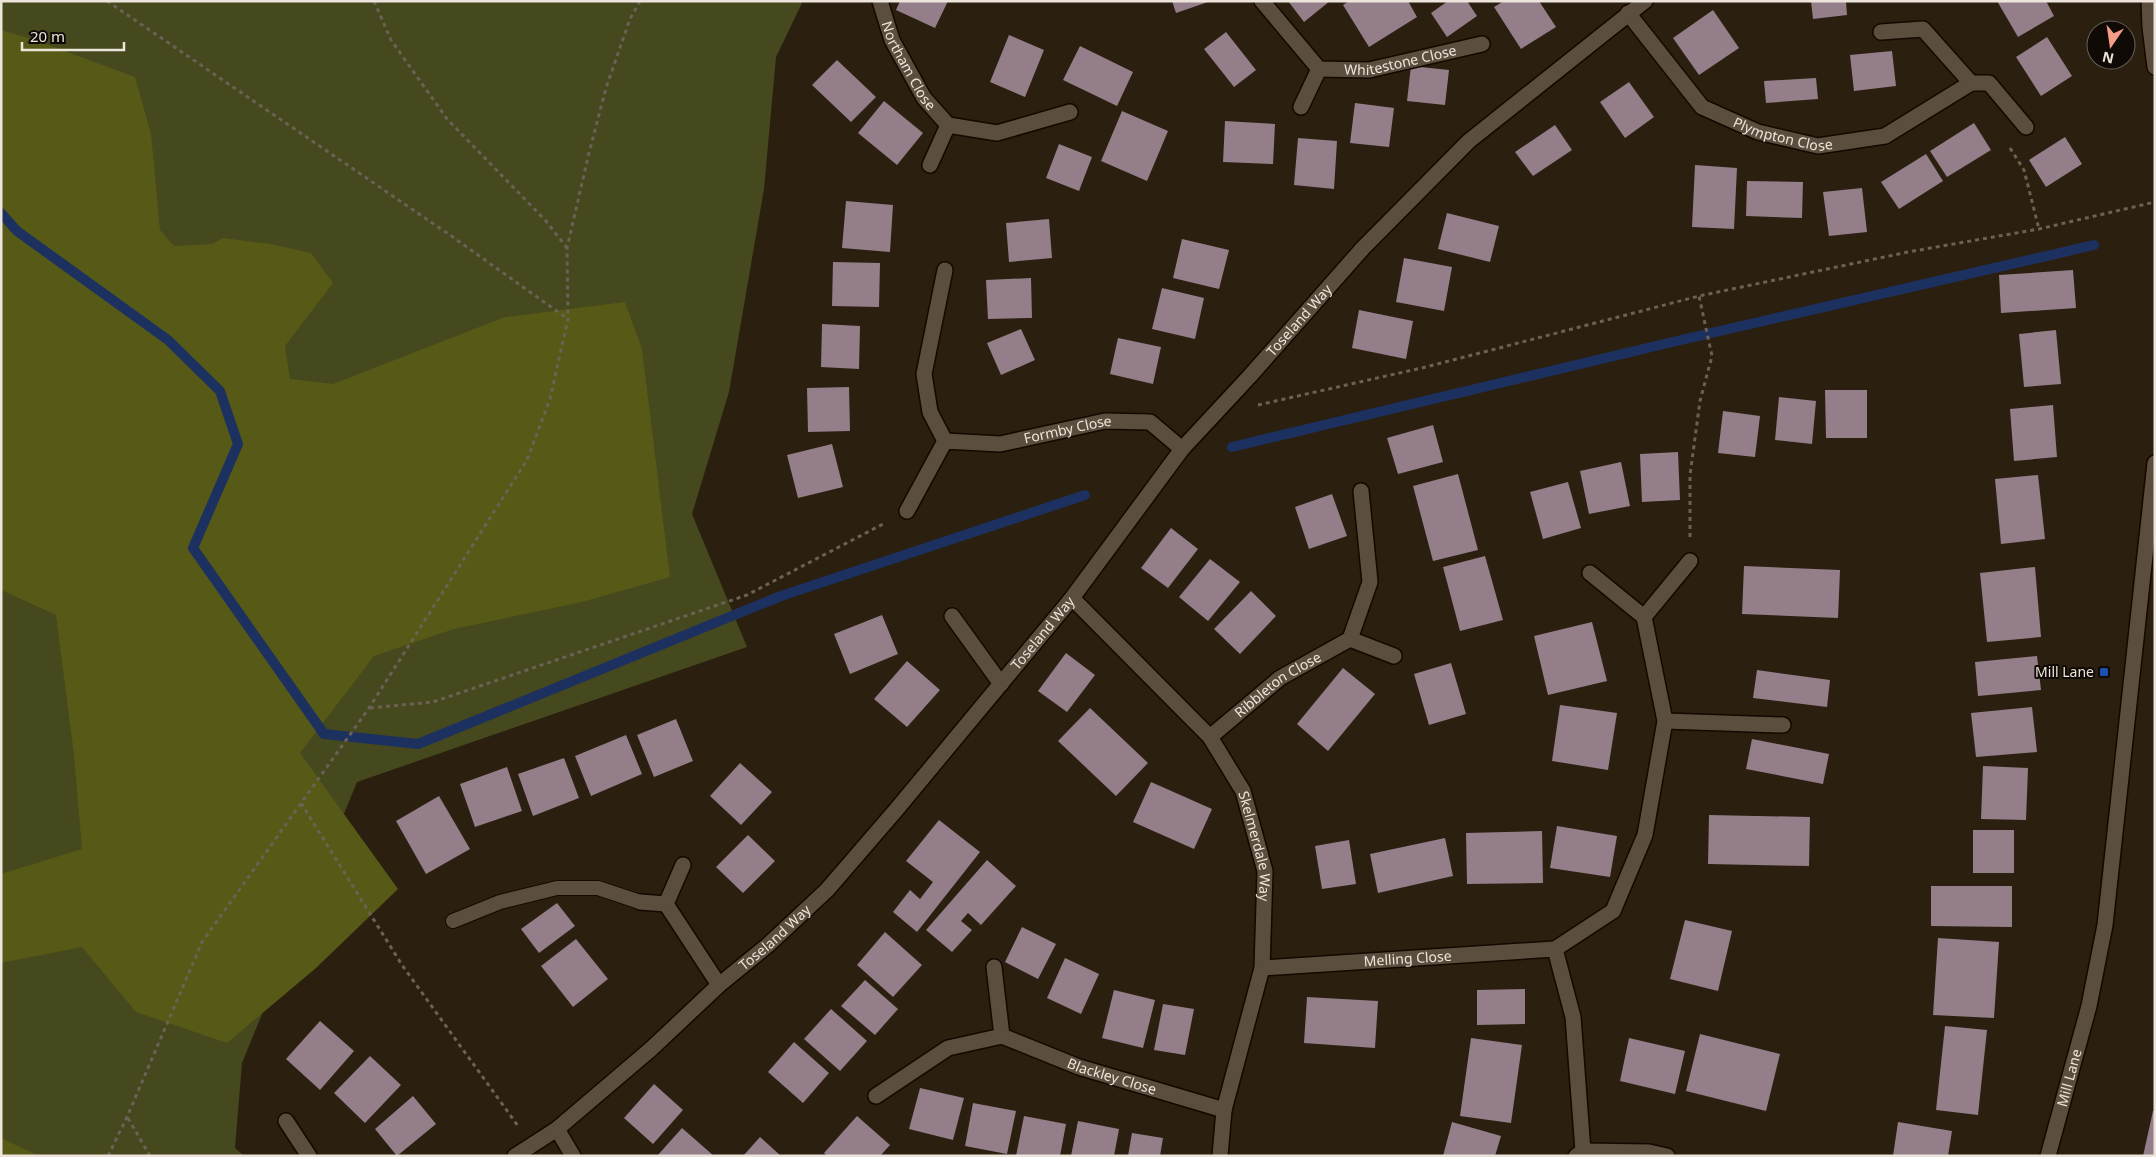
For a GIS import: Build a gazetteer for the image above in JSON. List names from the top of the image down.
{
  "streets": {
    "street": [
      "Whitestone Close",
      "Northam Close",
      "Plympton Close",
      "Toseland Way",
      "Formby Close",
      "Ribbleton Close",
      "Skelmerdale Way",
      "Melling Close",
      "Blackley Close",
      "Mill Lane"
    ]
  },
  "crossings": [
    ["Plympton Close", "Toseland Way"],
    ["Toseland Way", "Formby Close"],
    ["Toseland Way", "Skelmerdale Way"],
    ["Ribbleton Close", "Skelmerdale Way"],
    ["Skelmerdale Way", "Melling Close"],
    ["Skelmerdale Way", "Blackley Close"]
  ],
  "places": {
    "transit": ["Mill Lane"]
  },
  "scale_bar": "20 m",
  "north": "bottom"
}
